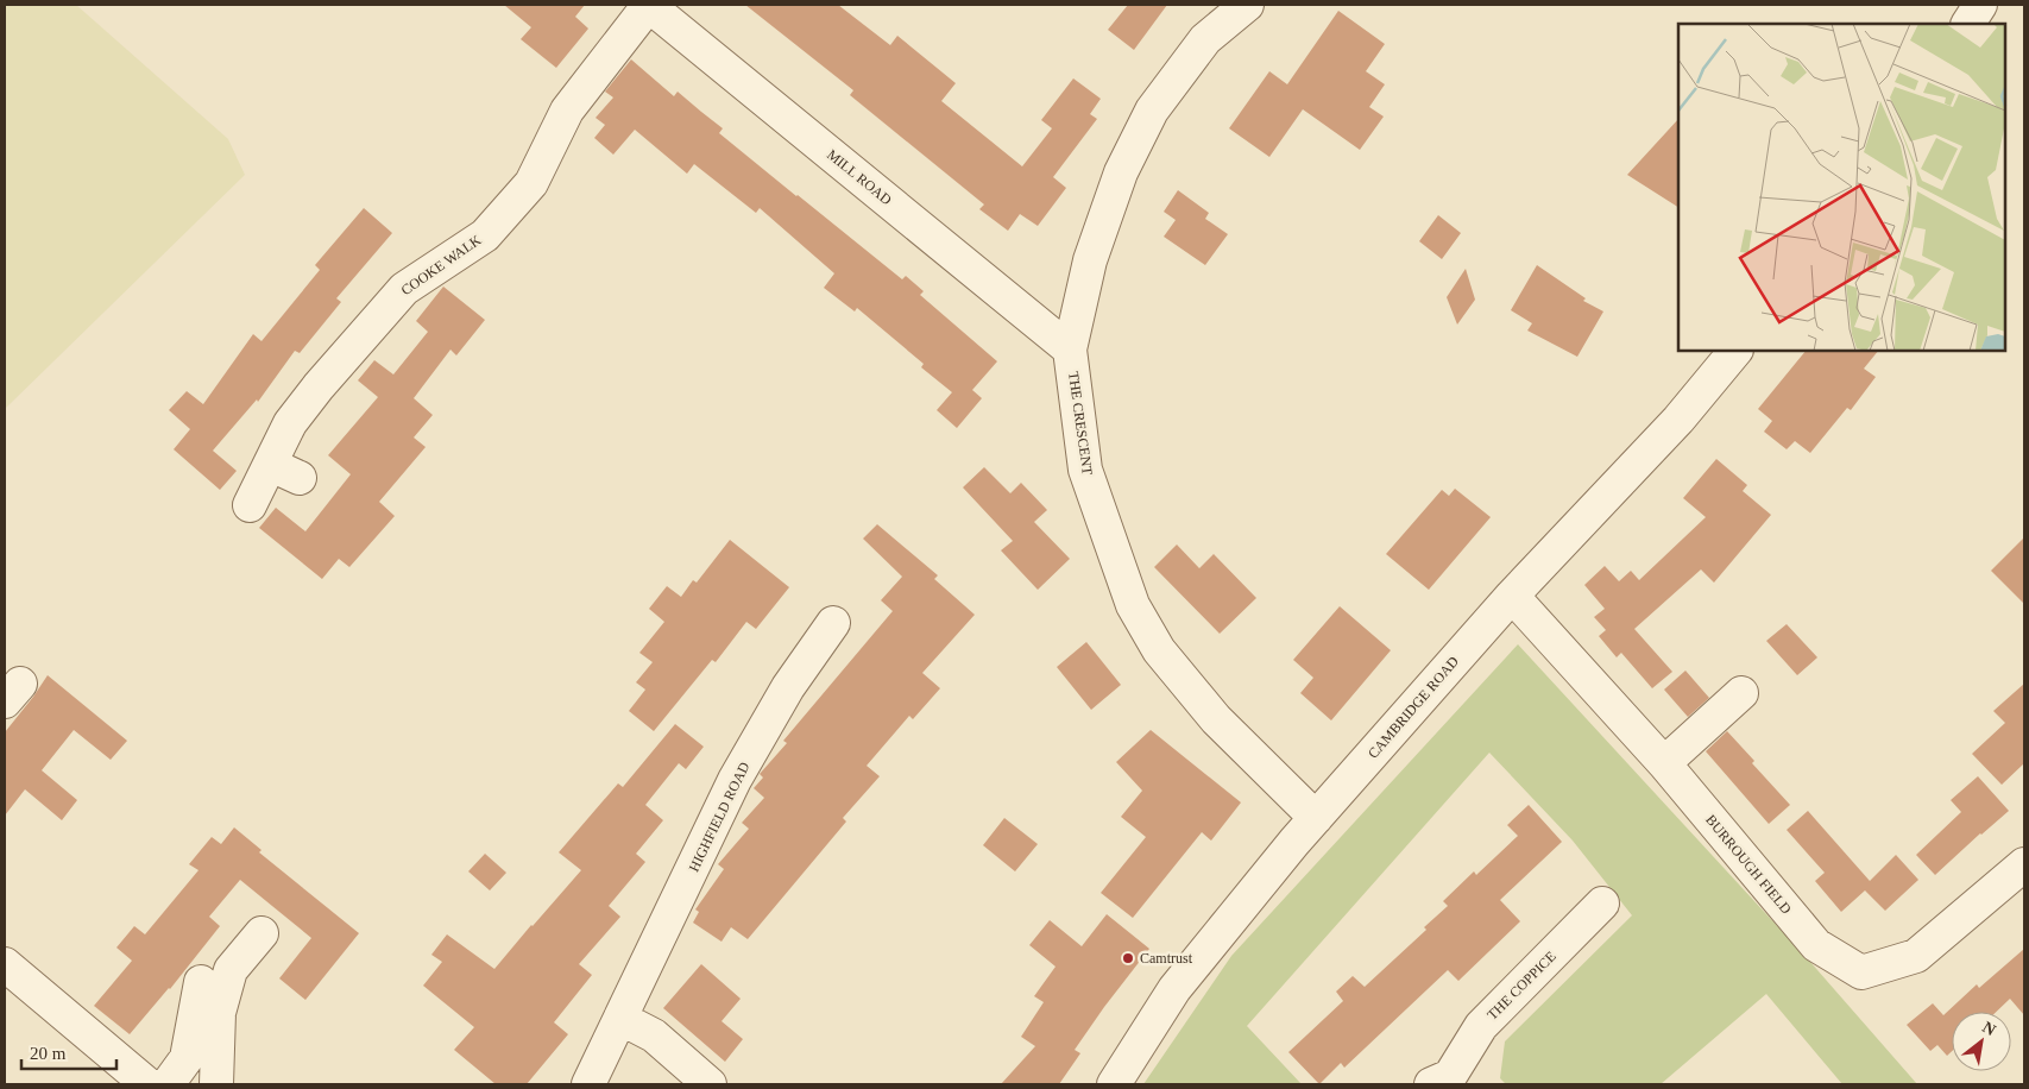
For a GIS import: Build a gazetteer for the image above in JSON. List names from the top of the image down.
{
  "streets": {
    "street": [
      "MILL ROAD",
      "COOKE WALK",
      "THE CRESCENT",
      "CAMBRIDGE ROAD",
      "HIGHFIELD ROAD",
      "BURROUGH FIELD",
      "THE COPPICE"
    ]
  },
  "crossings": [
    ["MILL ROAD", "COOKE WALK"],
    ["MILL ROAD", "THE CRESCENT"],
    ["THE CRESCENT", "CAMBRIDGE ROAD"],
    ["CAMBRIDGE ROAD", "BURROUGH FIELD"]
  ],
  "places": ["Camtrust"],
  "scale_bar": "20 m",
  "north": "top right"
}
